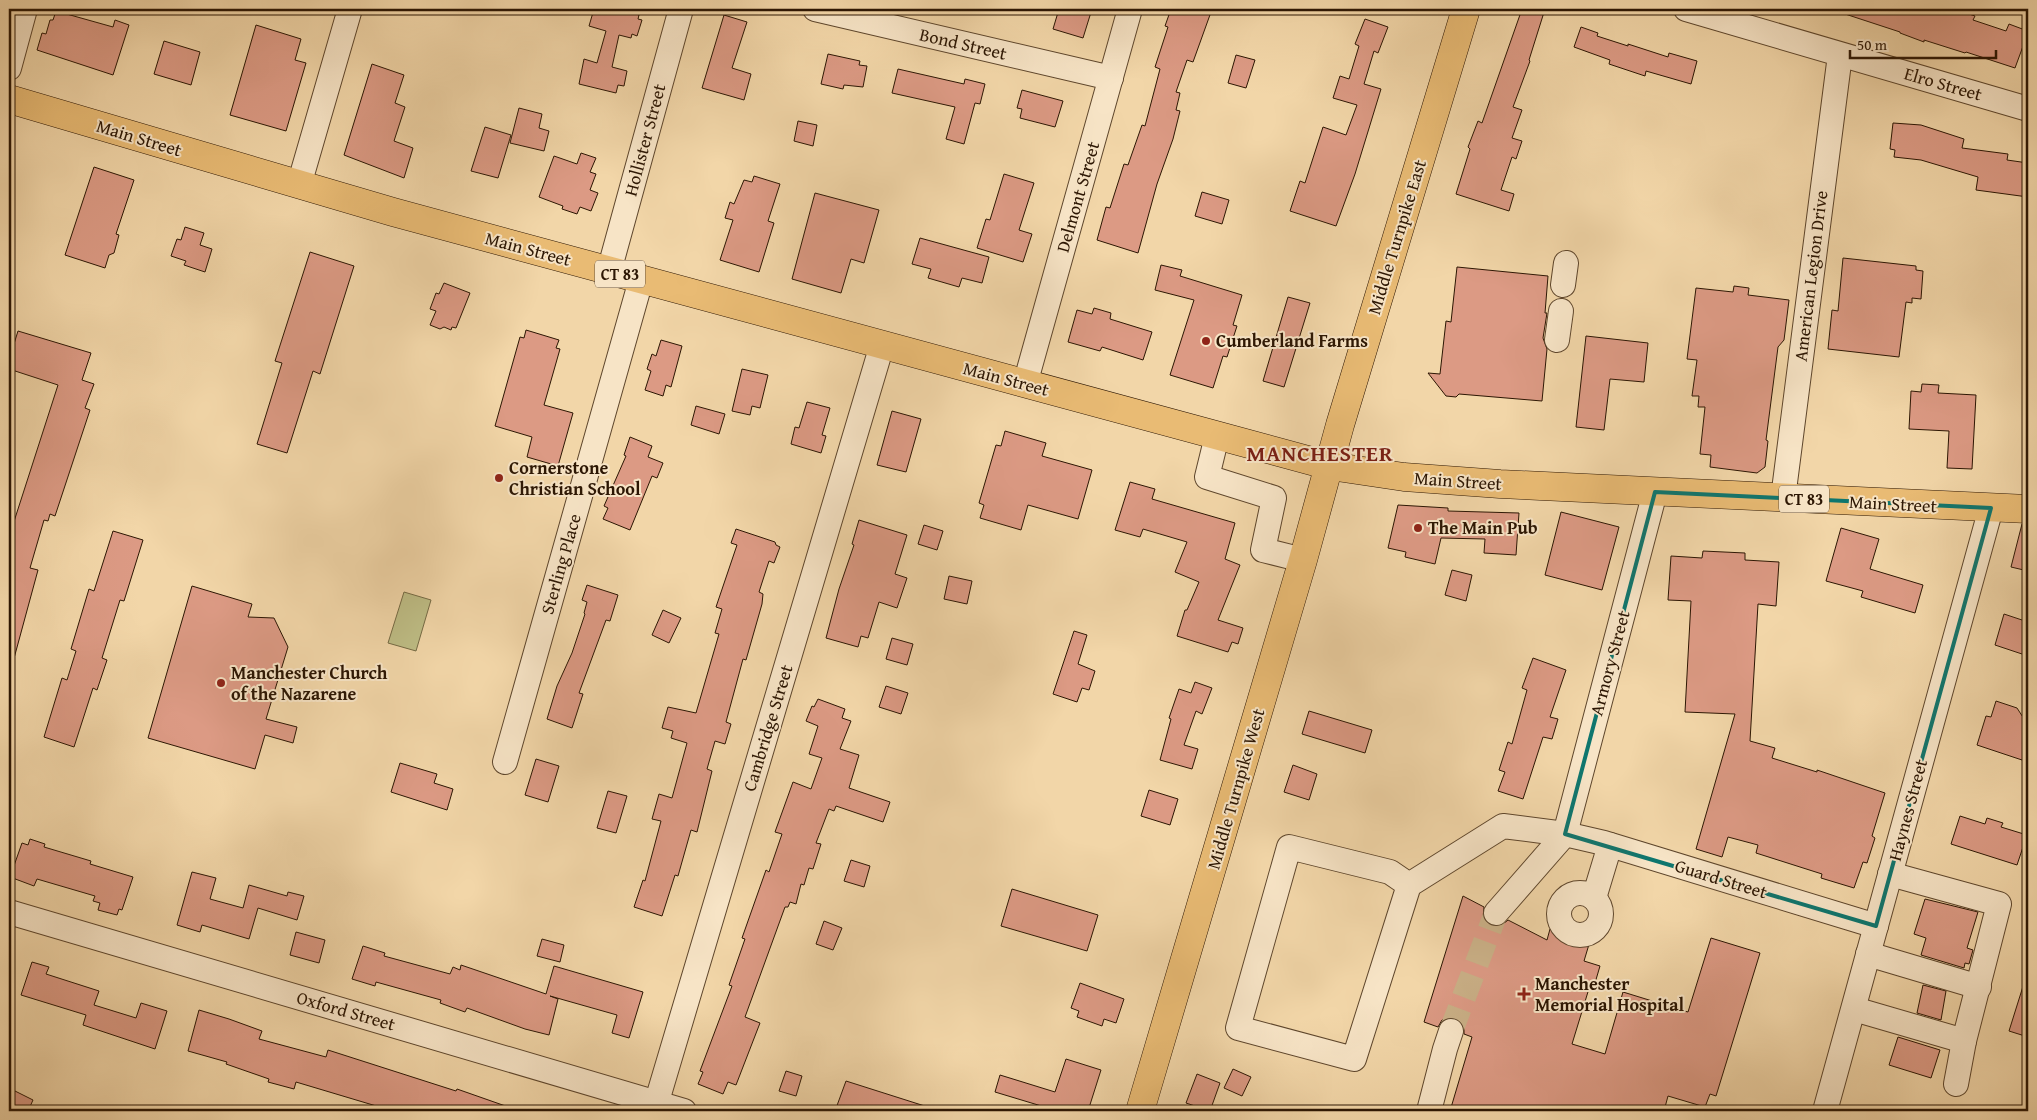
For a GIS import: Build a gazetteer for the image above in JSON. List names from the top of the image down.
{
  "streets": {
    "main road": [
      "Main Street",
      "Middle Turnpike East",
      "CT 83",
      "Middle Turnpike West"
    ],
    "street": [
      "Bond Street",
      "Elro Street",
      "Hollister Street",
      "Delmont Street",
      "American Legion Drive",
      "Sterling Place",
      "Armory Street",
      "Cambridge Street",
      "Haynes Street",
      "Guard Street",
      "Oxford Street"
    ]
  },
  "crossings": [
    ["Bond Street", "Delmont Street"],
    ["Elro Street", "American Legion Drive"],
    ["Main Street", "Hollister Street"],
    ["Main Street", "Delmont Street"],
    ["Main Street", "Middle Turnpike East"],
    ["Main Street", "American Legion Drive"],
    ["Main Street", "Sterling Place"],
    ["Main Street", "Armory Street"],
    ["Main Street", "Cambridge Street"],
    ["Main Street", "Middle Turnpike West"],
    ["Main Street", "Haynes Street"],
    ["Middle Turnpike East", "Middle Turnpike West"],
    ["Armory Street", "Guard Street"],
    ["Cambridge Street", "Oxford Street"],
    ["Haynes Street", "Guard Street"]
  ],
  "districts": ["MANCHESTER"],
  "places": {
    "other": [
      "Cumberland Farms",
      "Cornerstone Christian School",
      "The Main Pub",
      "Manchester Church of the Nazarene"
    ],
    "health": ["Manchester Memorial Hospital"]
  },
  "scale_bar": "50 m"
}
